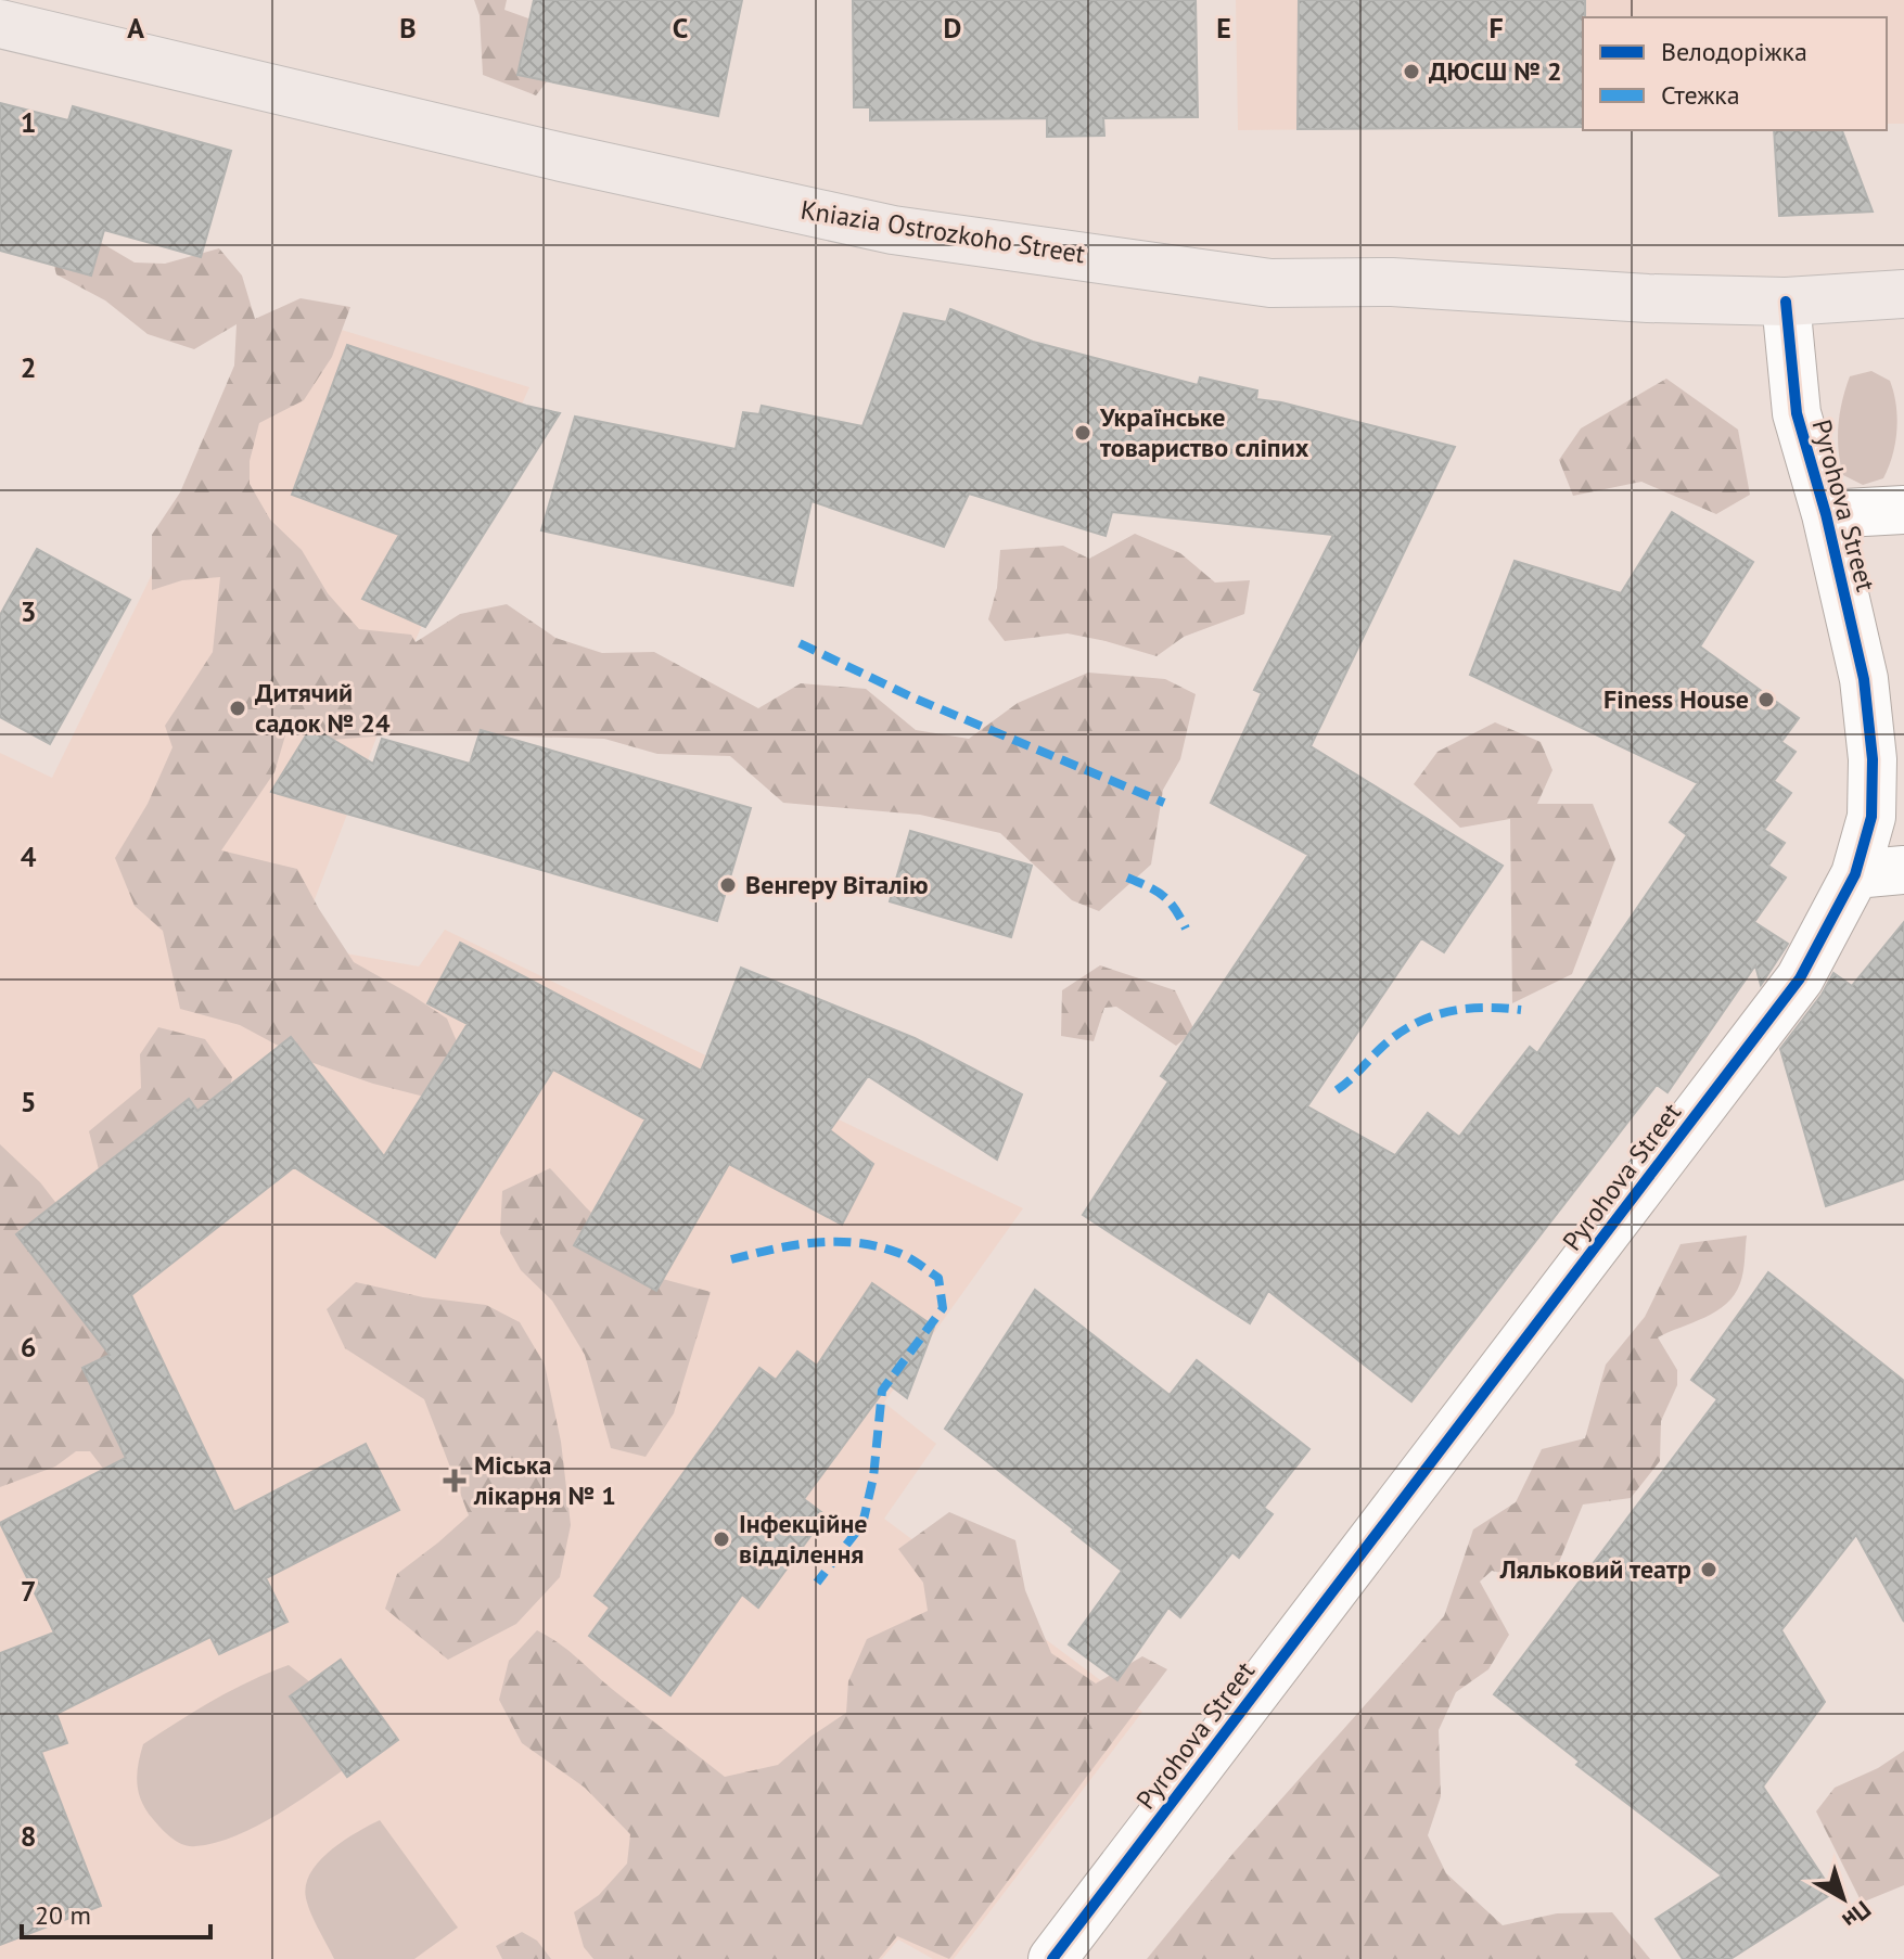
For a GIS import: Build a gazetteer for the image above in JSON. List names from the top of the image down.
{
  "streets": {
    "main road": ["Kniazia Ostrozkoho Street"],
    "street": ["Pyrohova Street"]
  },
  "crossings": [
    ["Kniazia Ostrozkoho Street", "Pyrohova Street"]
  ],
  "places": {
    "other": [
      "ДЮСШ № 2",
      "Українське товариство сліпих",
      "Finess House",
      "Дитячий садок № 24",
      "Венгеру Віталію",
      "Інфекційне відділення",
      "Ляльковий театр"
    ],
    "health": ["Міська лікарня № 1"]
  },
  "legend": ["Велодоріжка", "Стежка"],
  "scale_bar": "20 m",
  "north": "bottom right",
  "grid": {
    "columns": [
      "A",
      "B",
      "C",
      "D",
      "E",
      "F"
    ],
    "rows": [
      "1",
      "2",
      "3",
      "4",
      "5",
      "6",
      "7",
      "8"
    ]
  }
}
